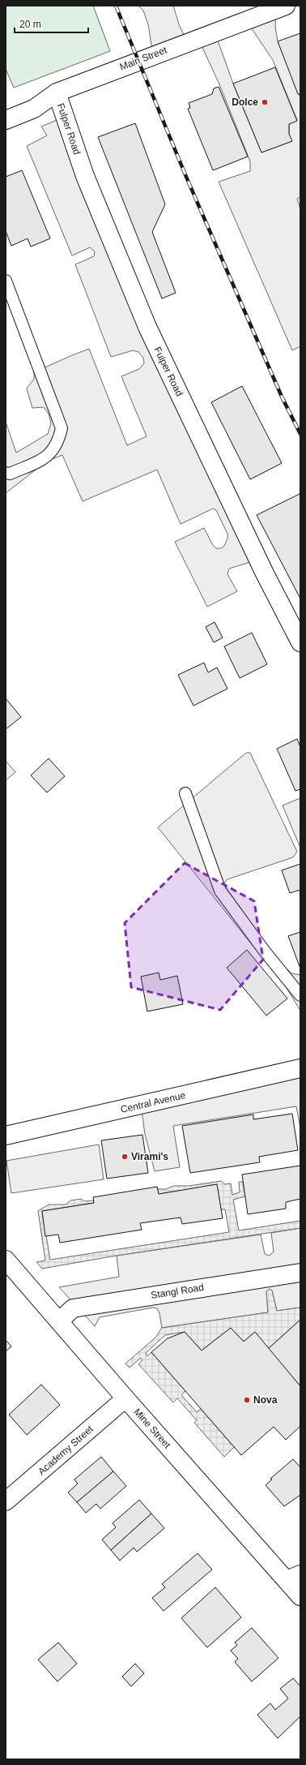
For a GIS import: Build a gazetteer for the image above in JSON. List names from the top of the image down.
{
  "streets": {
    "street": [
      "Main Street",
      "Fulper Road",
      "Central Avenue",
      "Stangl Road",
      "Mine Street",
      "Academy Street"
    ]
  },
  "crossings": [
    ["Main Street", "Fulper Road"],
    ["Stangl Road", "Mine Street"],
    ["Mine Street", "Academy Street"]
  ],
  "places": ["Dolce", "Virami's", "Nova"],
  "scale_bar": "20 m"
}
